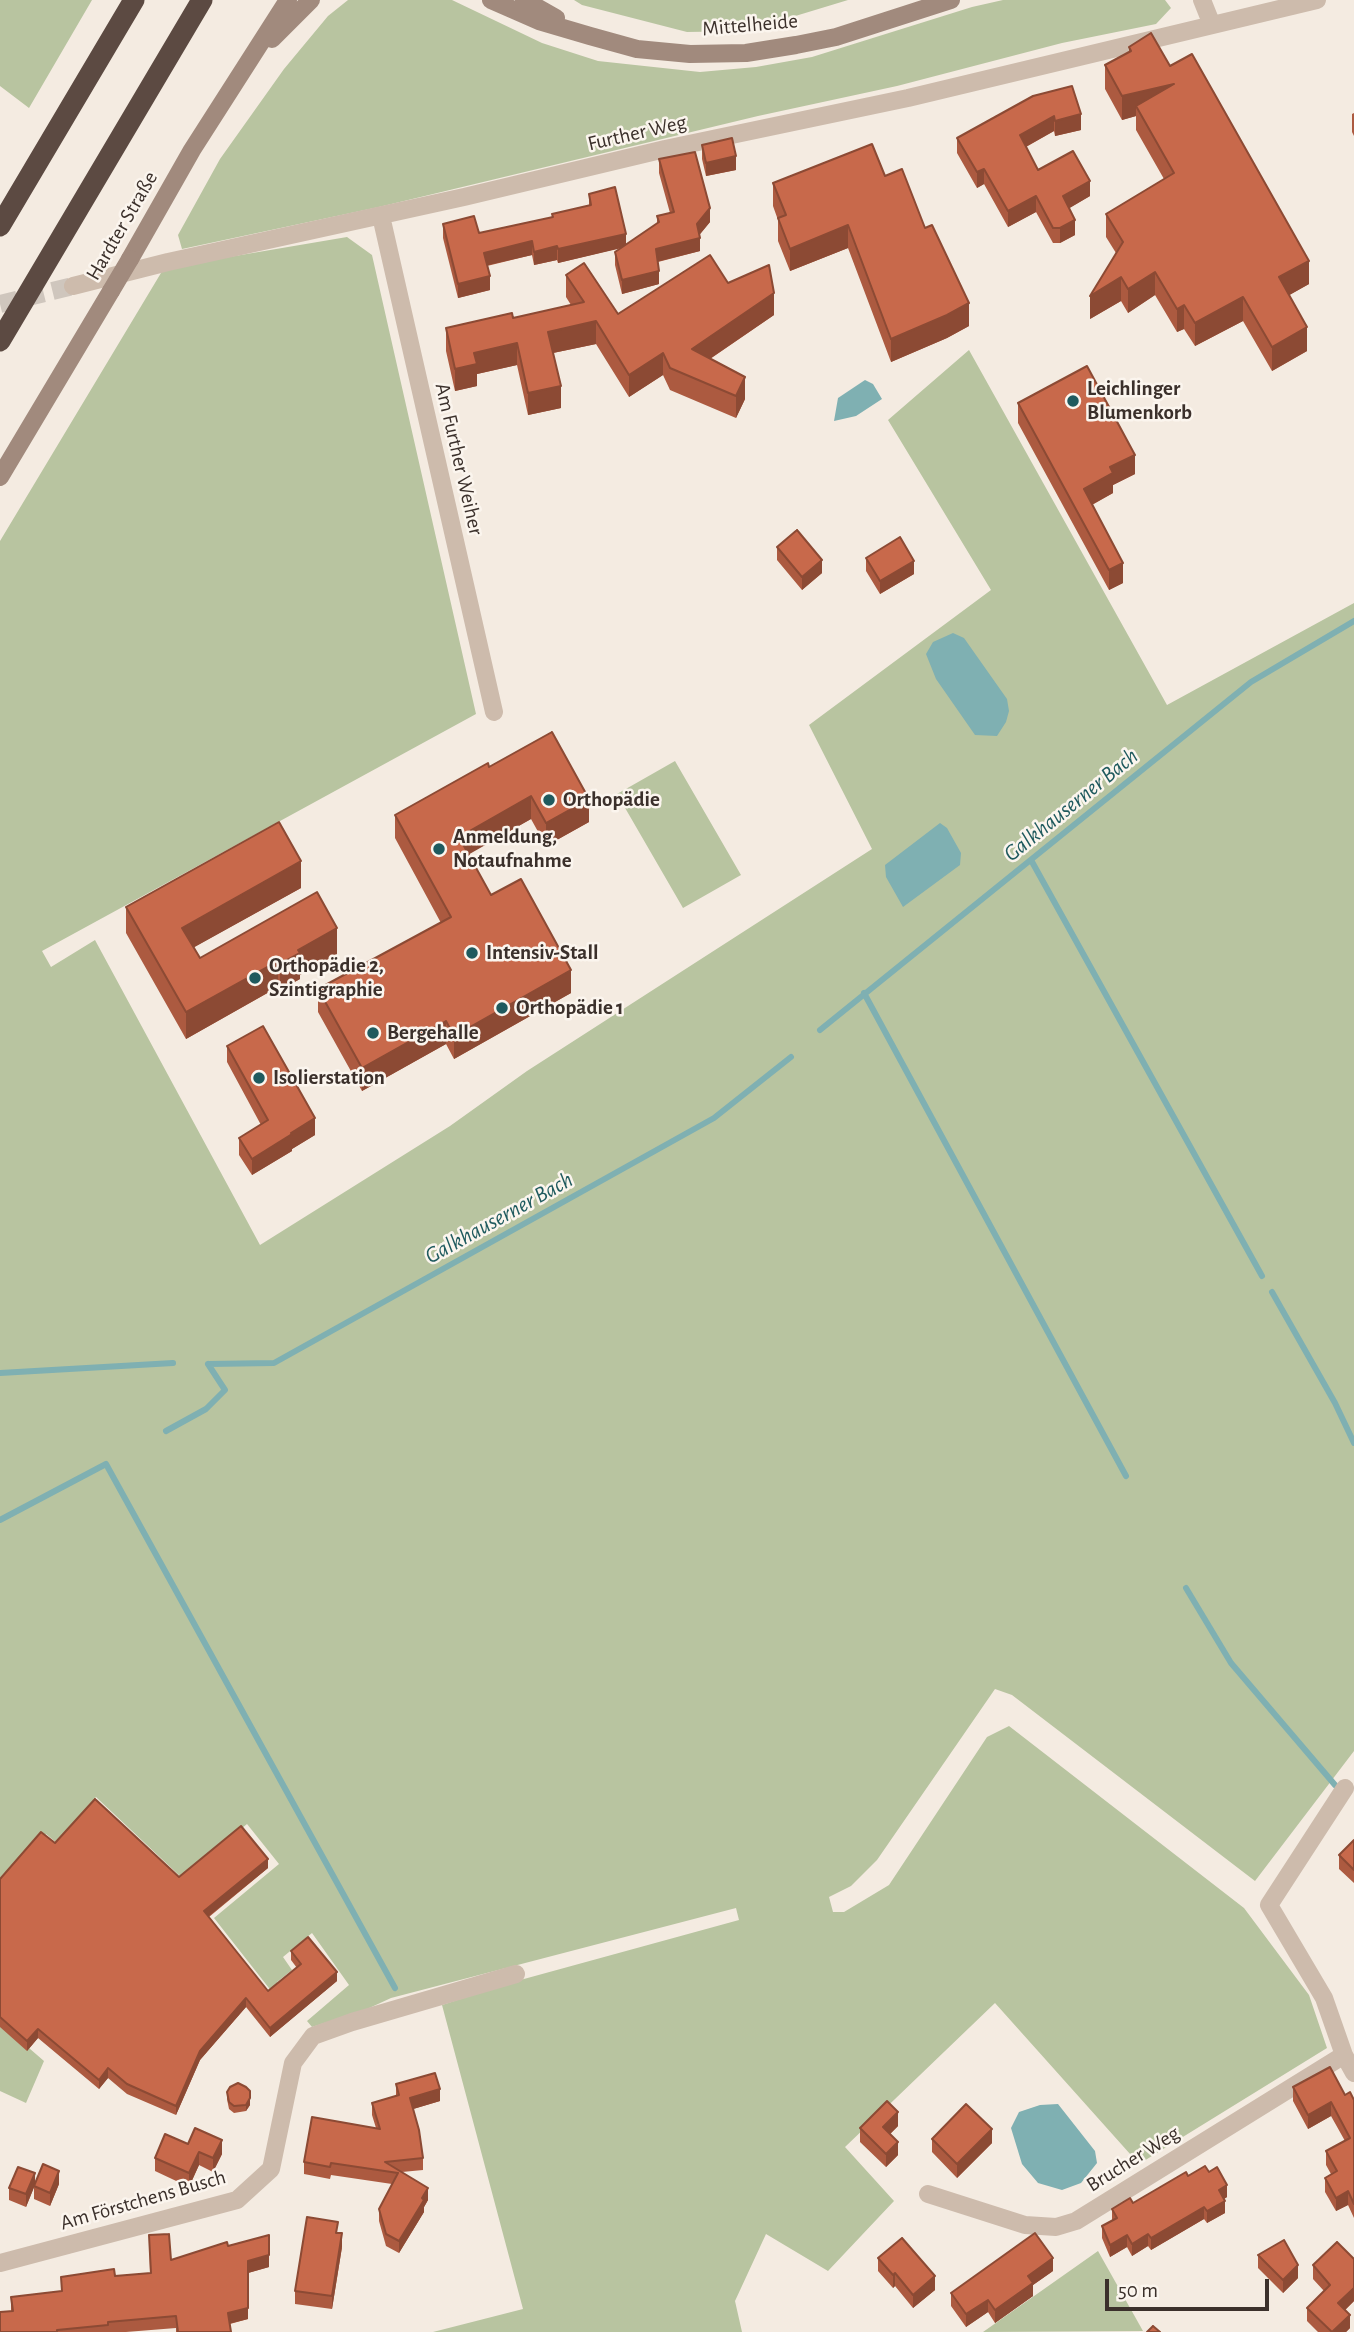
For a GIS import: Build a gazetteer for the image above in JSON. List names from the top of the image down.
{
  "streets": {
    "main road": ["Mittelheide", "Hardter Straße"],
    "street": [
      "Further Weg",
      "Am Further Weiher",
      "Brucher Weg",
      "Am Förstchens Busch"
    ]
  },
  "crossings": [
    ["Further Weg", "Am Further Weiher"]
  ],
  "water": ["Galkhauserner Bach"],
  "places": [
    "Leichlinger Blumenkorb",
    "Orthopädie",
    "Anmeldung, Notaufnahme",
    "Intensiv-Stall",
    "Orthopädie 2, Szintigraphie",
    "Orthopädie 1",
    "Bergehalle",
    "Isolierstation"
  ],
  "scale_bar": "50 m"
}
